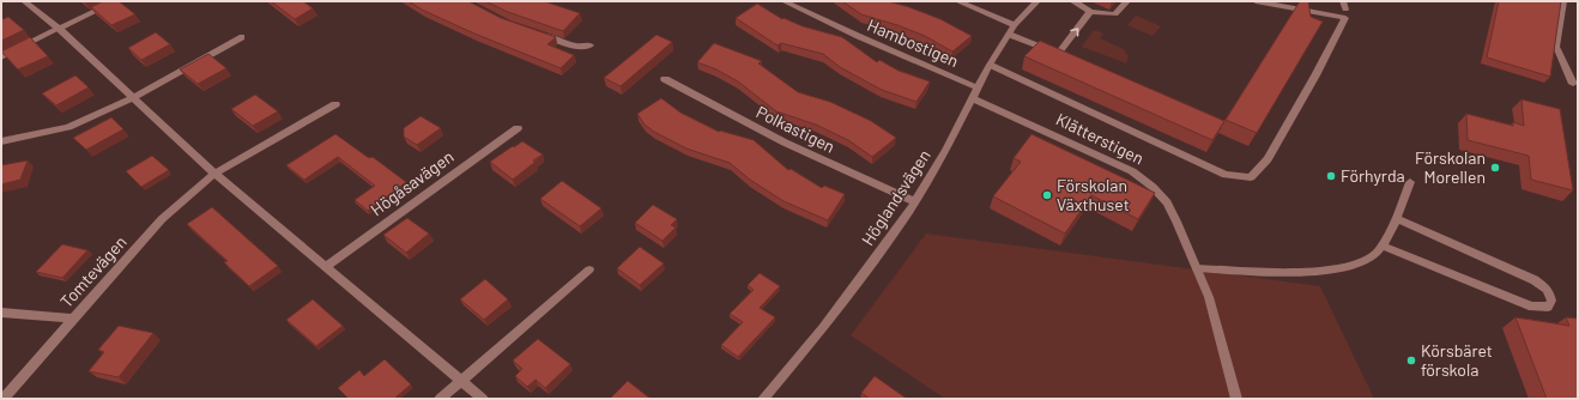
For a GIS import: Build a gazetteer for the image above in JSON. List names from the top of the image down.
{
  "streets": {
    "street": [
      "Hambostigen",
      "Polkastigen",
      "Klätterstigen",
      "Högåsavägen",
      "Höglandsvägen",
      "Tomtevägen"
    ]
  },
  "crossings": [
    ["Hambostigen", "Höglandsvägen"],
    ["Polkastigen", "Höglandsvägen"],
    ["Klätterstigen", "Höglandsvägen"]
  ],
  "places": [
    "Förskolan Morellen",
    "Förhyrda",
    "Förskolan Växthuset",
    "Körsbäret förskola"
  ]
}
